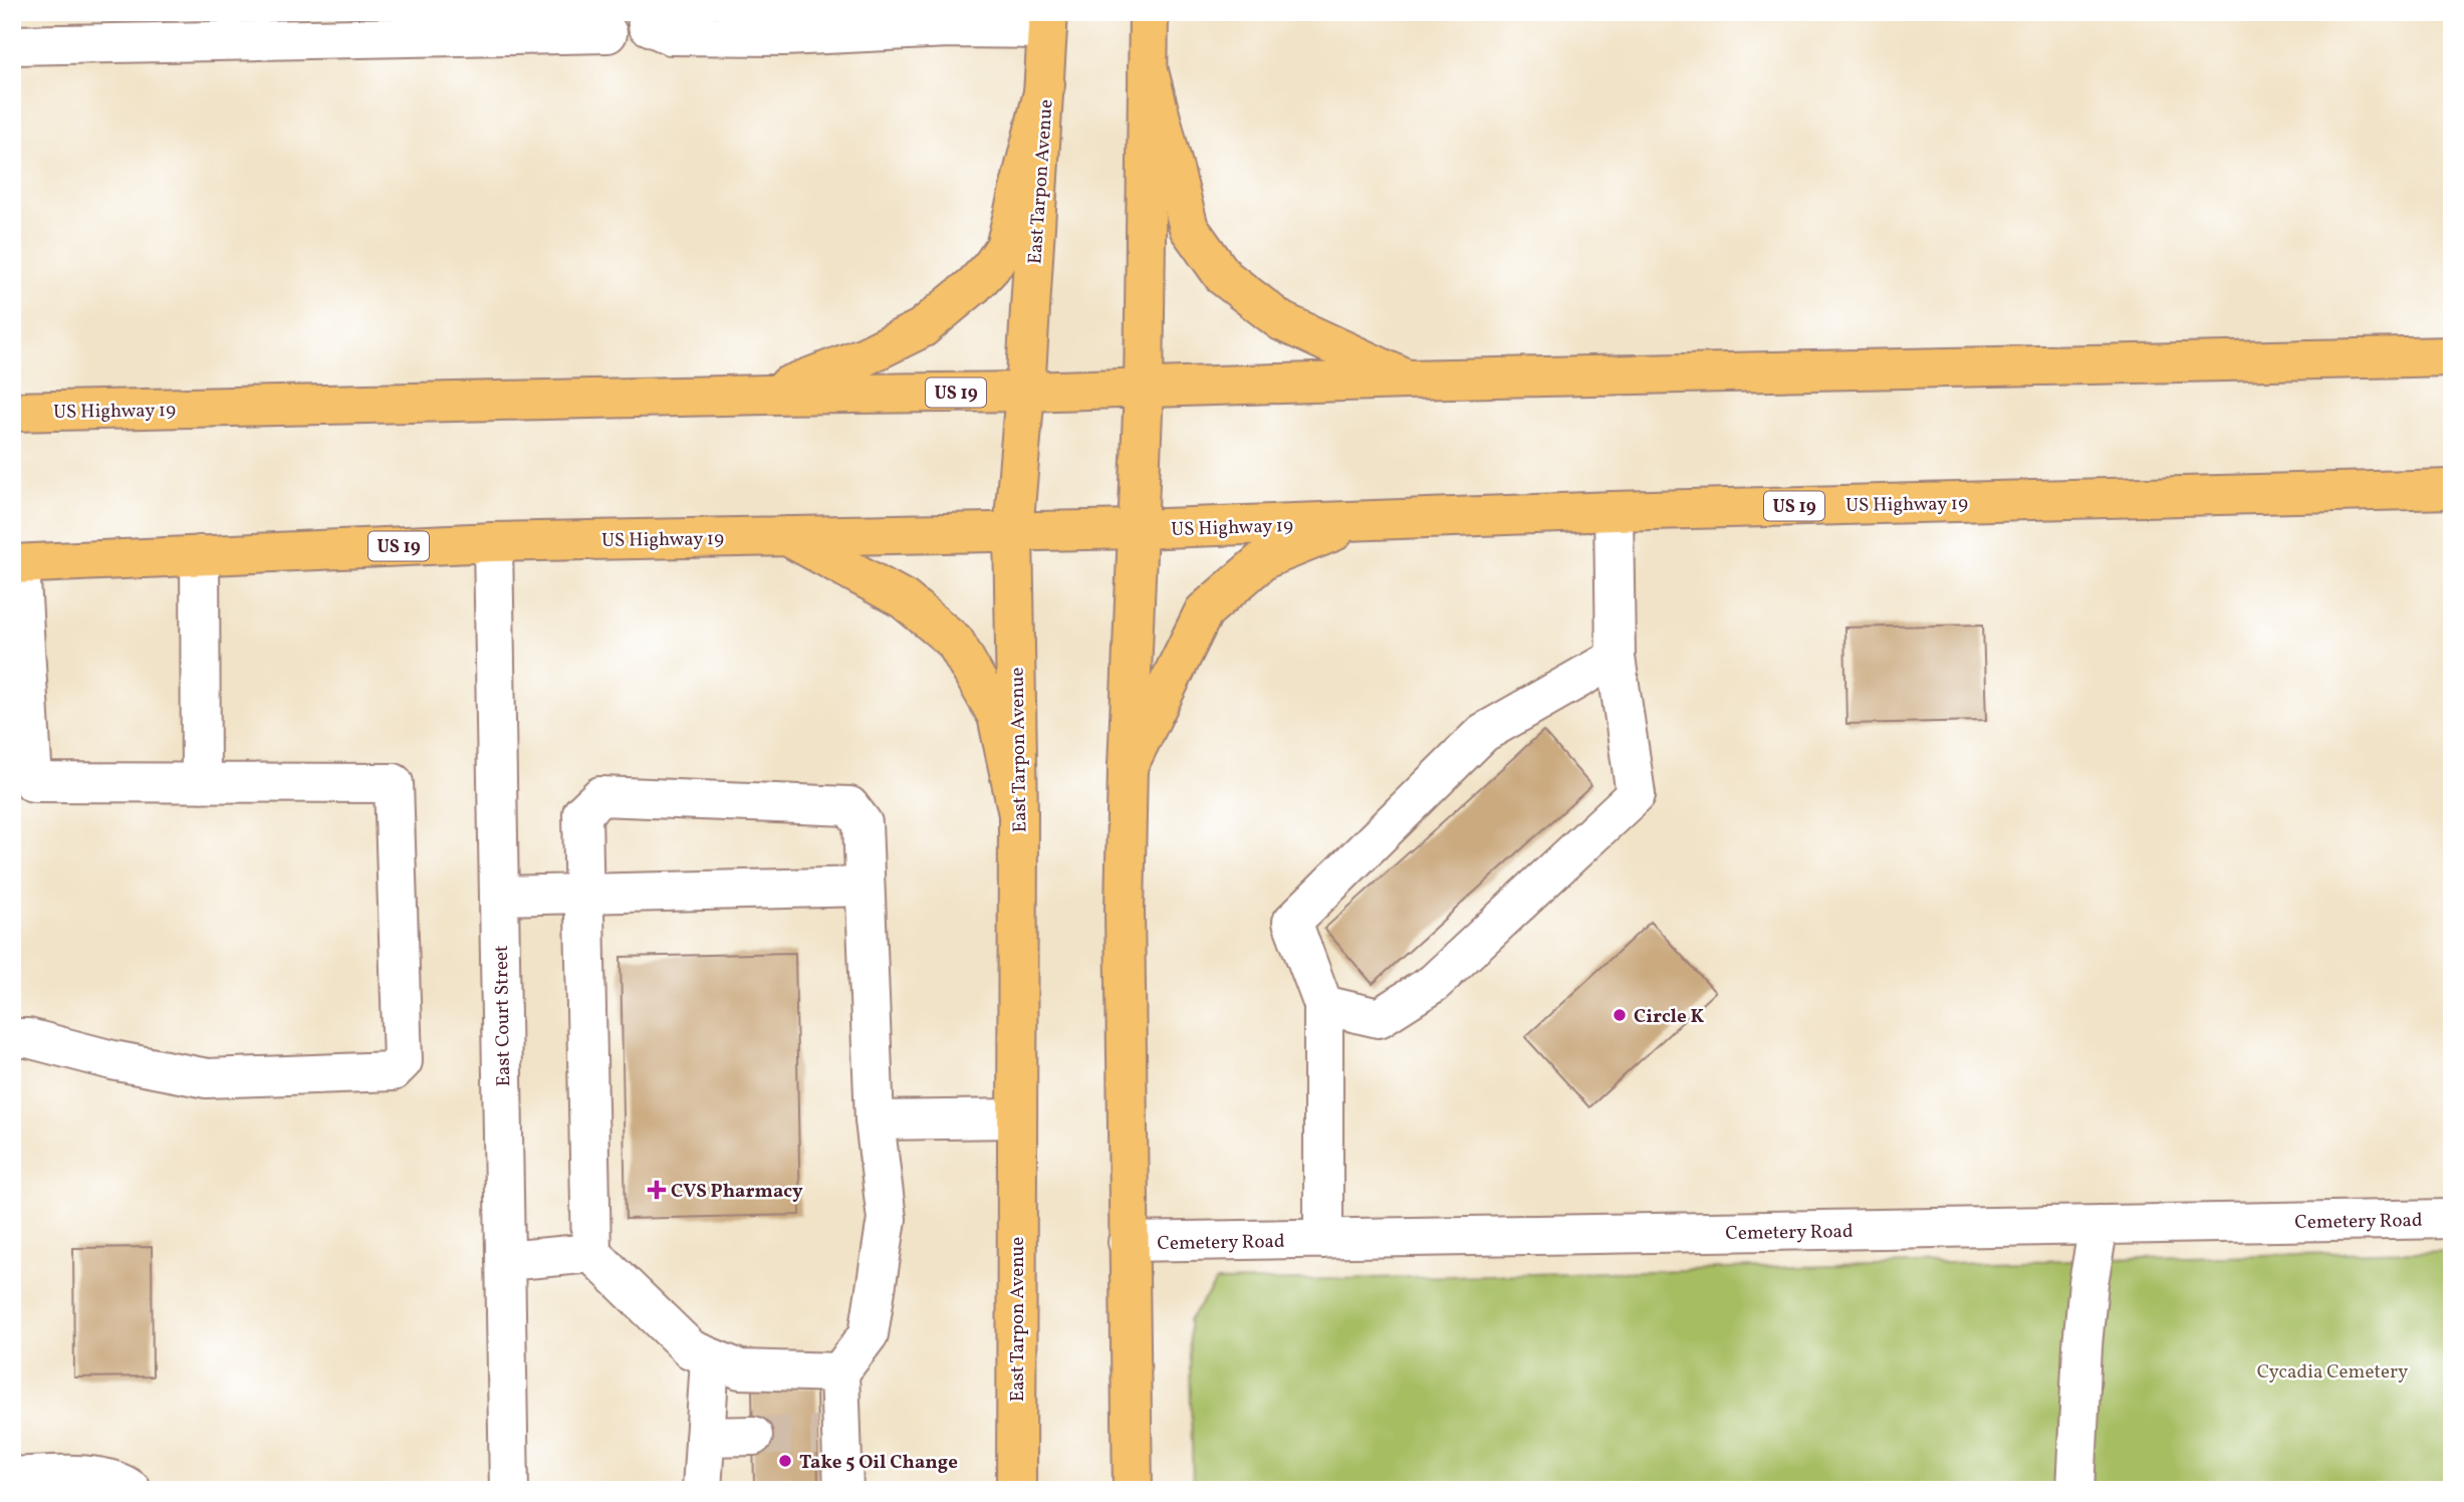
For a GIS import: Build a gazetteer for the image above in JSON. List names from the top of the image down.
{
  "streets": {
    "main road": ["East Tarpon Avenue", "US 19", "US Highway 19"],
    "street": ["East Court Street", "Cemetery Road"]
  },
  "crossings": [
    ["East Tarpon Avenue", "US Highway 19"],
    ["US Highway 19", "East Court Street"]
  ],
  "parks": ["Cycadia Cemetery"],
  "places": {
    "other": ["Circle K", "Take 5 Oil Change"],
    "health": ["CVS Pharmacy"]
  }
}
